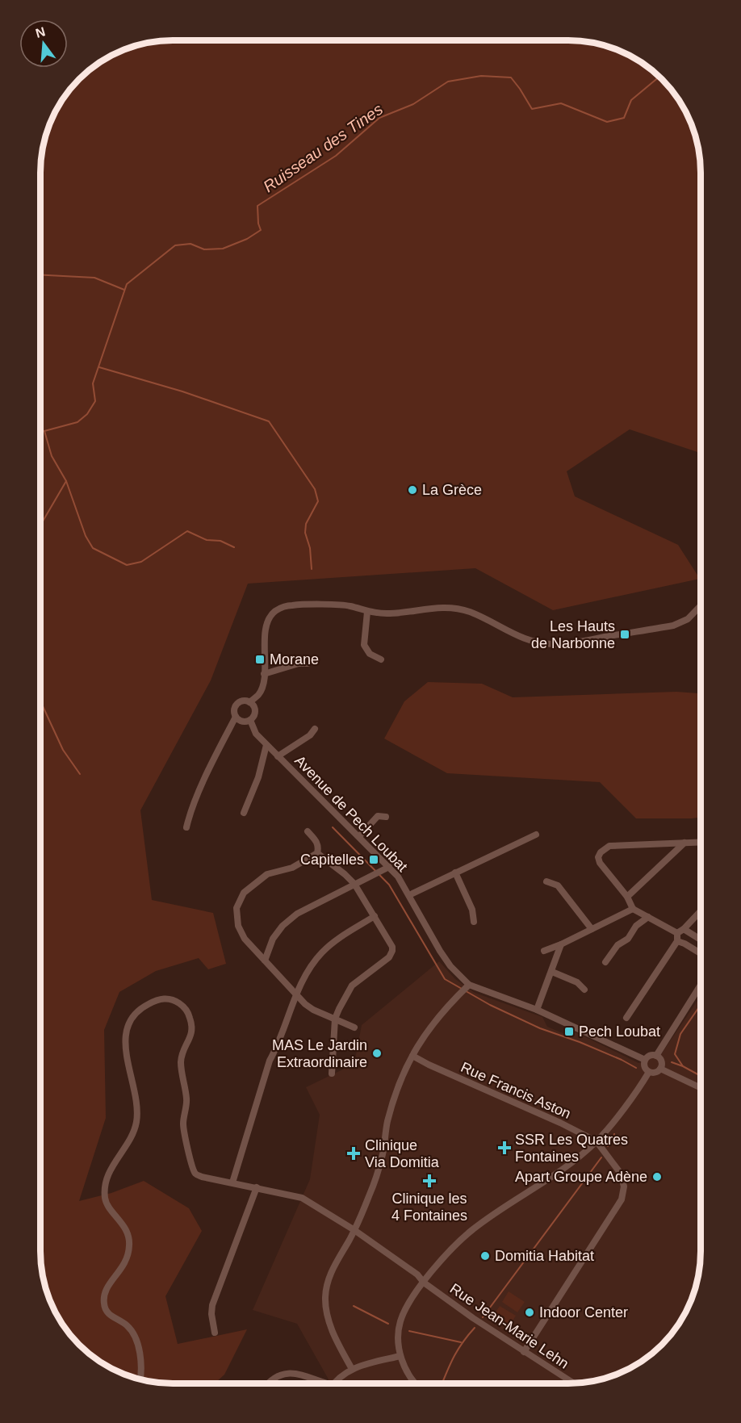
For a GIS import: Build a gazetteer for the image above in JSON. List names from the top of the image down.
{
  "streets": {
    "street": ["Avenue de Pech Loubat", "Rue Francis Aston", "Rue Jean-Marie Lehn"]
  },
  "crossings": [
    ["Rue Francis Aston", "Rue Jean-Marie Lehn"]
  ],
  "water": ["Ruisseau des Tines"],
  "places": {
    "other": [
      "La Grèce",
      "MAS Le Jardin Extraordinaire",
      "Apart Groupe Adène",
      "Domitia Habitat",
      "Indoor Center"
    ],
    "transit": [
      "Les Hauts de Narbonne",
      "Morane",
      "Capitelles",
      "Pech Loubat"
    ],
    "health": ["SSR Les Quatres Fontaines", "Clinique Via Domitia", "Clinique les 4 Fontaines"]
  },
  "north": "top"
}
